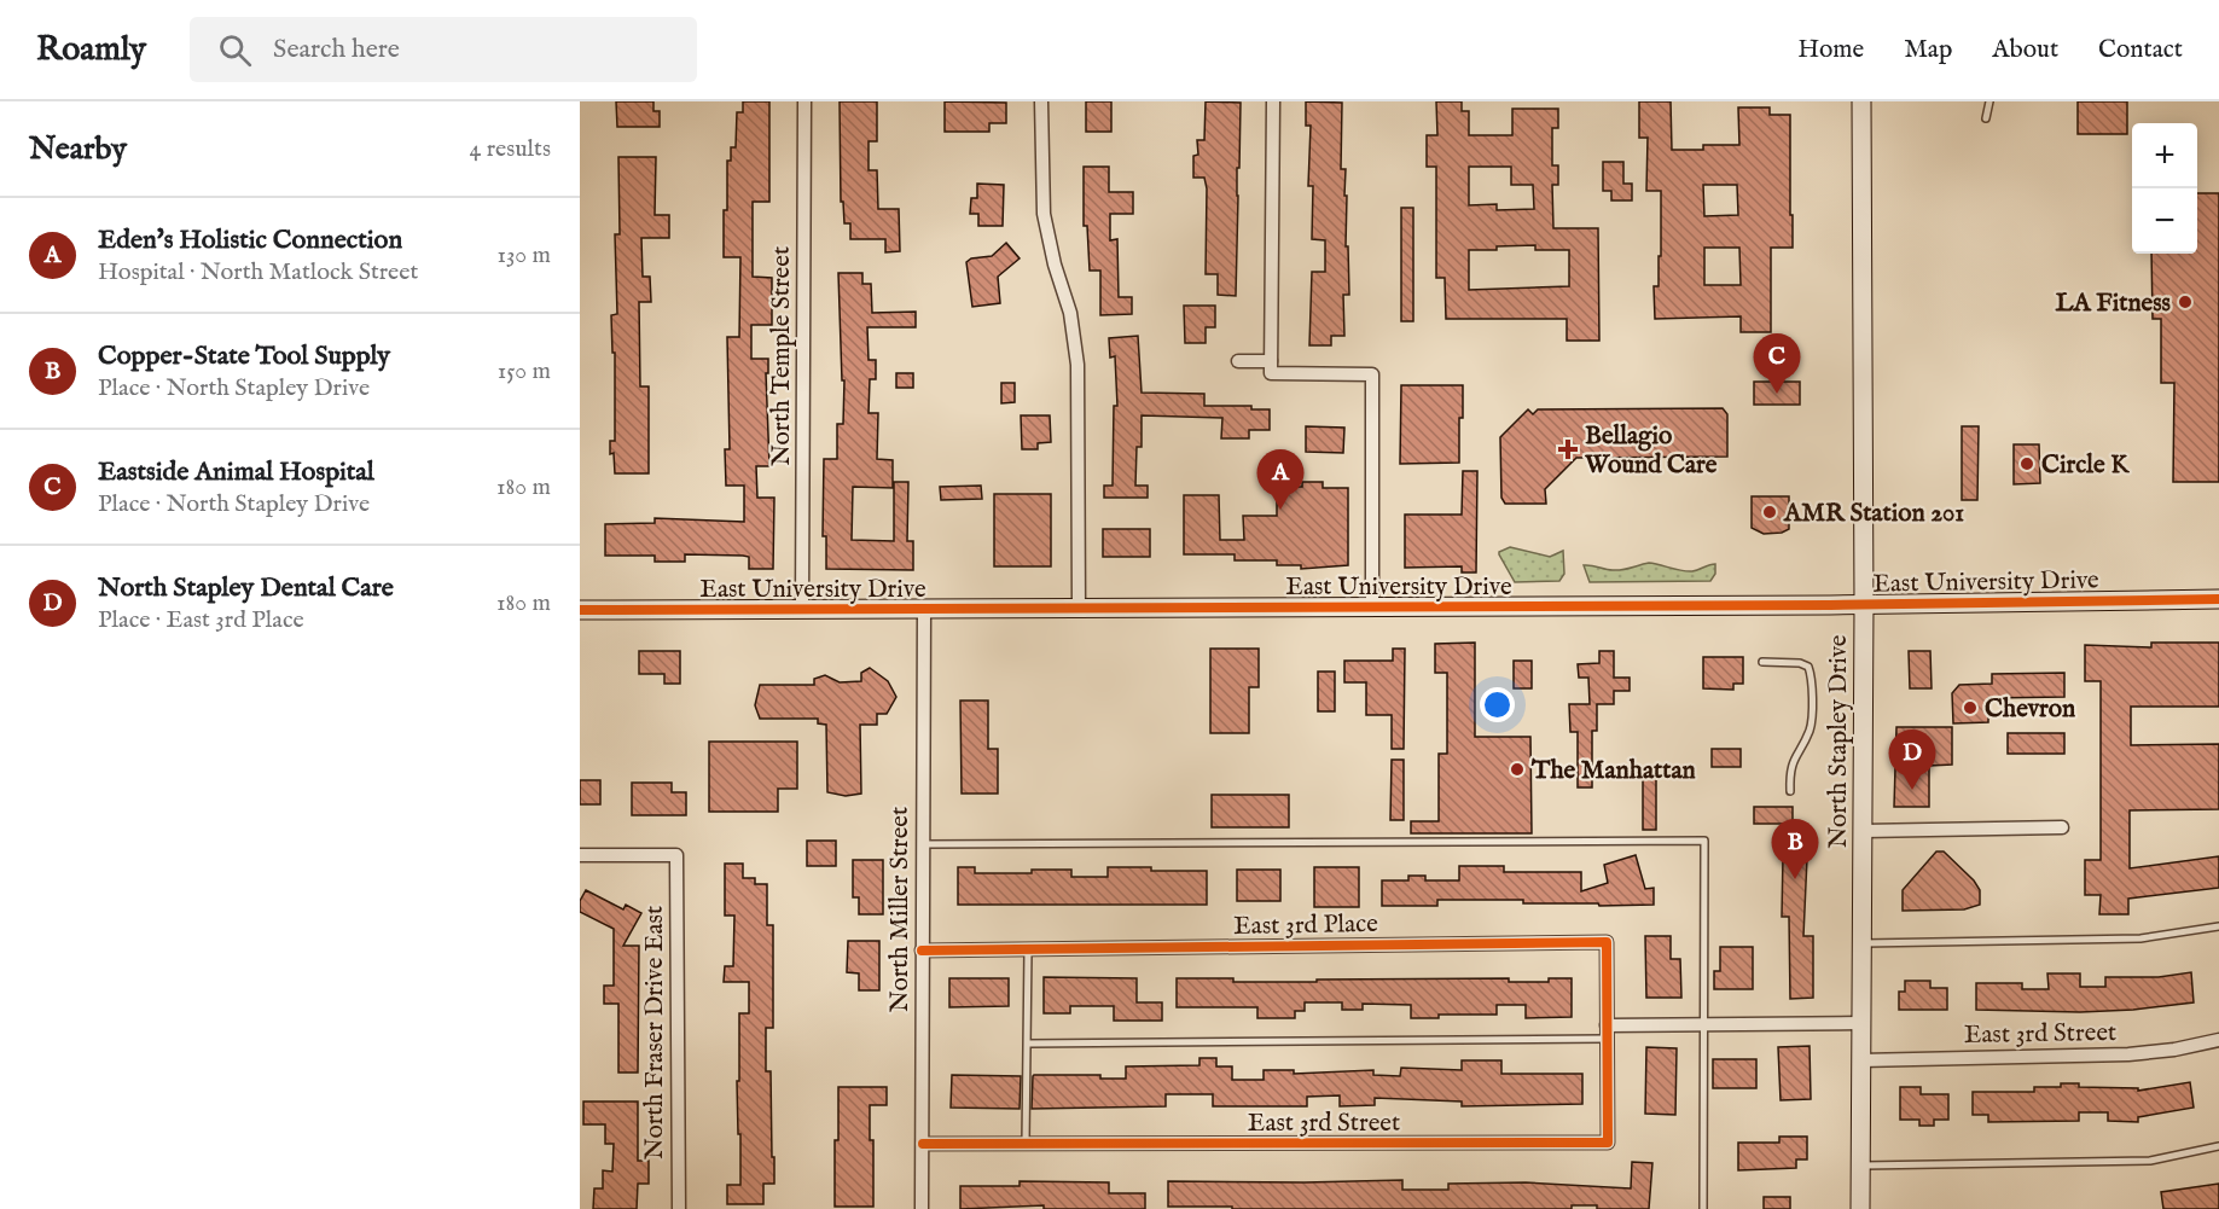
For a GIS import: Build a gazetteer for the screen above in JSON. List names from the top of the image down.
{
  "streets": {
    "main road": ["East University Drive", "North Stapley Drive"],
    "street": [
      "North Temple Street",
      "North Miller Street",
      "East 3rd Place",
      "North Fraser Drive East",
      "East 3rd Street"
    ]
  },
  "crossings": [
    ["North Temple Street", "East University Drive"],
    ["East University Drive", "North Stapley Drive"],
    ["East University Drive", "North Miller Street"],
    ["North Stapley Drive", "East 3rd Street"],
    ["North Miller Street", "East 3rd Place"],
    ["North Miller Street", "East 3rd Street"],
    ["East 3rd Place", "East 3rd Street"]
  ],
  "places": {
    "other": [
      "LA Fitness",
      "Circle K",
      "AMR Station 201",
      "Chevron",
      "The Manhattan"
    ],
    "health": ["Bellagio Wound Care"]
  },
  "page": {
    "header": "Roamly",
    "search": "Search here",
    "nav": [
      "Home",
      "Map",
      "About",
      "Contact"
    ],
    "heading": ["Nearby", "4 results"],
    "map_buttons": ["+", "−"],
    "list": [
      {
        "mark": "A",
        "name": "Eden's Holistic Connection",
        "note": "Hospital · North Matlock Street",
        "value": "130 m"
      },
      {
        "mark": "B",
        "name": "Copper-State Tool Supply",
        "note": "Place · North Stapley Drive",
        "value": "150 m"
      },
      {
        "mark": "C",
        "name": "Eastside Animal Hospital",
        "note": "Place · North Stapley Drive",
        "value": "180 m"
      },
      {
        "mark": "D",
        "name": "North Stapley Dental Care",
        "note": "Place · East 3rd Place",
        "value": "180 m"
      }
    ],
    "pins": [
      "C",
      "A",
      "D",
      "B"
    ]
  }
}
